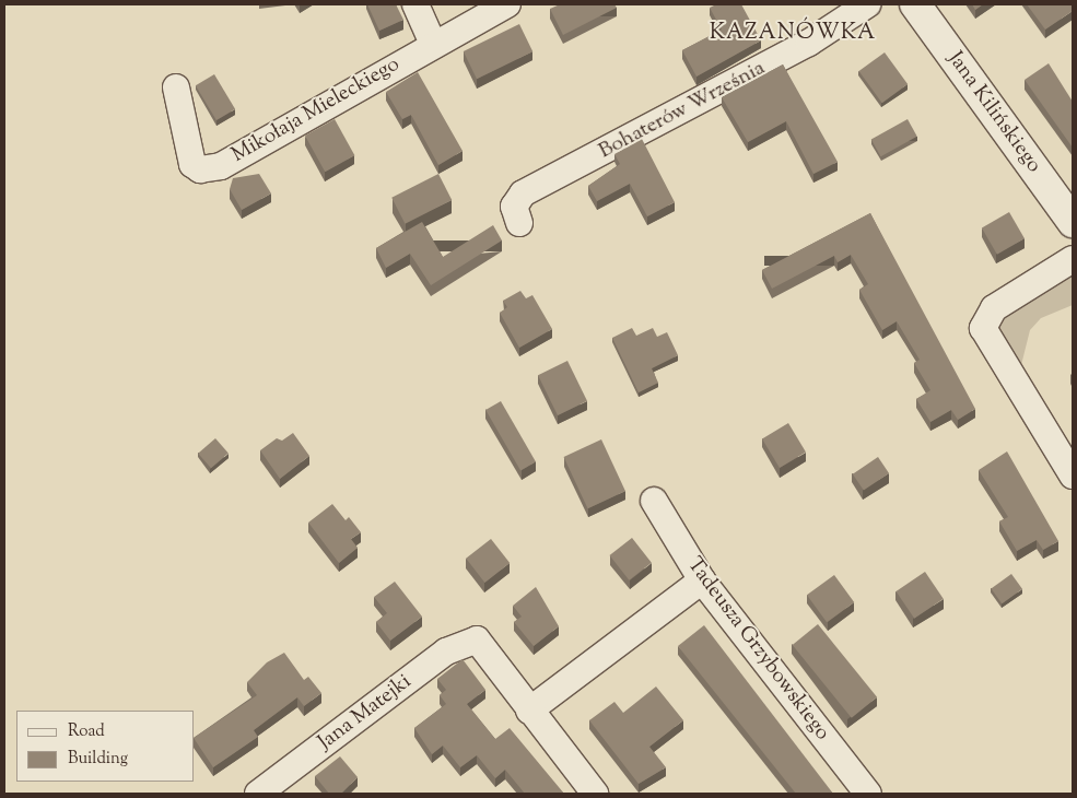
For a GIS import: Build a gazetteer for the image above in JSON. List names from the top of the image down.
{
  "streets": {
    "street": [
      "Mikołaja Mieleckiego",
      "Bohaterów Września",
      "Jana Kilińskiego",
      "Tadeusza Grzybowskiego",
      "Jana Matejki"
    ]
  },
  "districts": ["KAZANÓWKA"],
  "legend": ["Road", "Building"]
}
